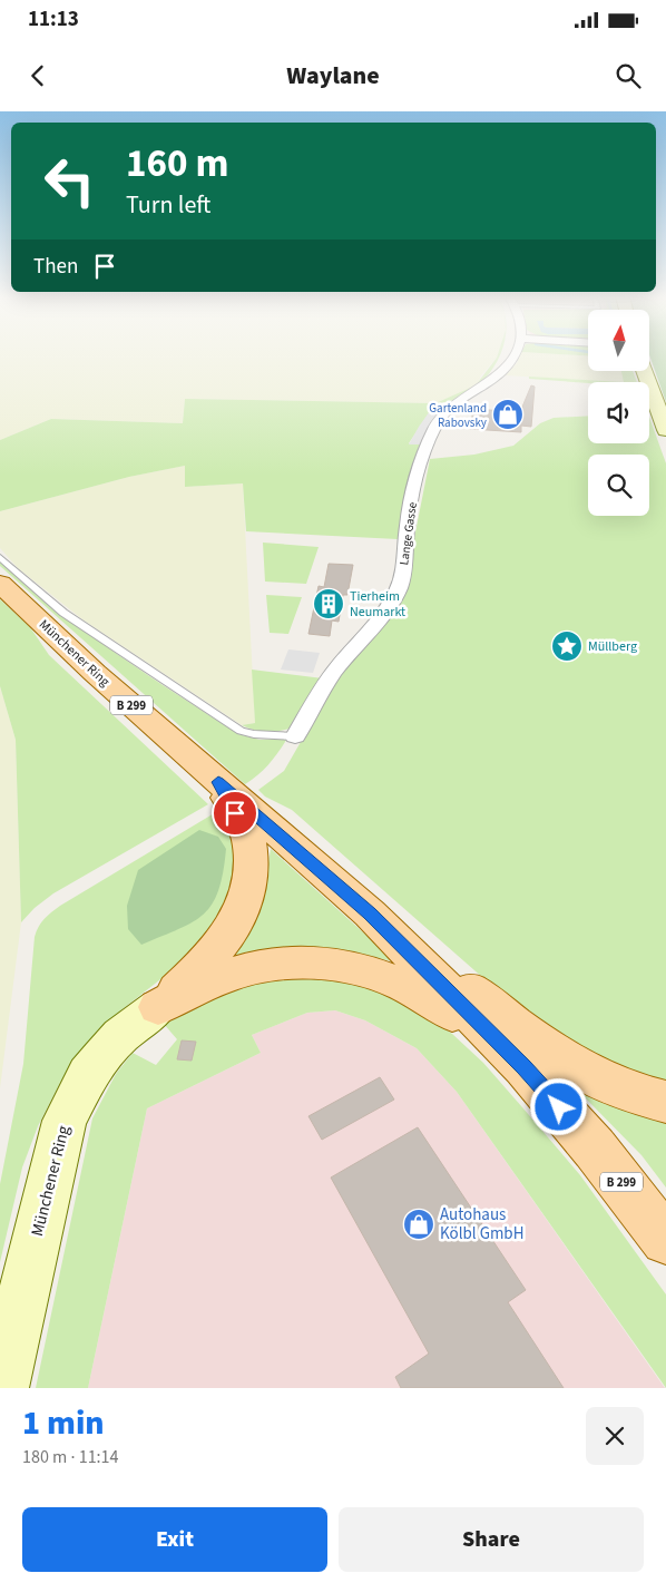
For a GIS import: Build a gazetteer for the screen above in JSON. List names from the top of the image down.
{
  "streets": {
    "main road": ["Münchener Ring", "B 299"],
    "street": ["Lange Gasse"]
  },
  "places": {
    "shop": ["Gartenland Rabovsky", "Autohaus Kölbl GmbH"],
    "building": ["Tierheim Neumarkt"],
    "place": ["Müllberg"]
  },
  "north": "top",
  "page": {
    "status": "11:13",
    "header": "Waylane",
    "turn": ["160 m", "Turn left"],
    "then": "Then",
    "heading": ["1 min", "180 m · 11:14"],
    "buttons": ["Exit", "Share"]
  }
}
